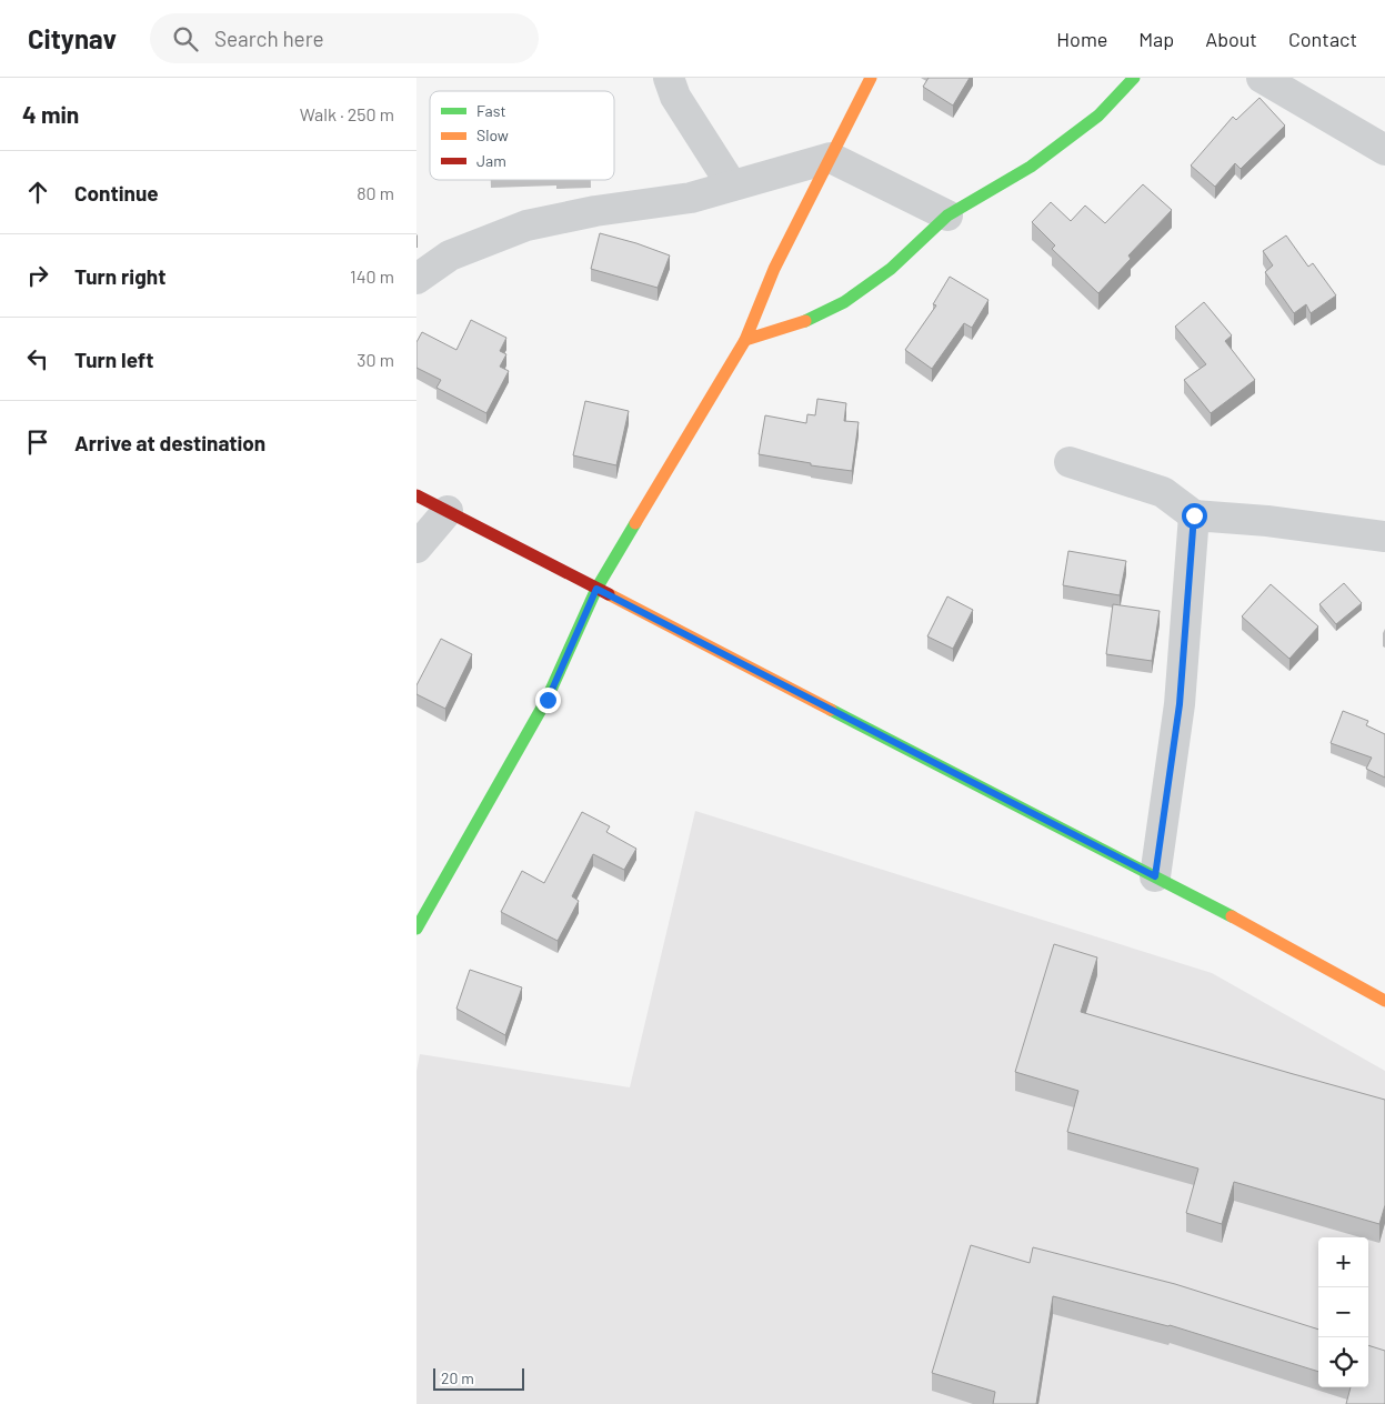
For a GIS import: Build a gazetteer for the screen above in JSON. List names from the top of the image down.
{
  "legend": ["Fast", "Slow", "Jam"],
  "scale_bar": "20 m",
  "page": {
    "header": "Citynav",
    "search": "Search here",
    "nav": [
      "Home",
      "Map",
      "About",
      "Contact"
    ],
    "heading": ["4 min", "Walk · 250 m"],
    "list": [
      ["Continue", "80 m"],
      ["Turn right", "140 m"],
      ["Turn left", "30 m"],
      "Arrive at destination"
    ],
    "map_buttons": ["+", "−"],
    "scale": "20 m"
  }
}
